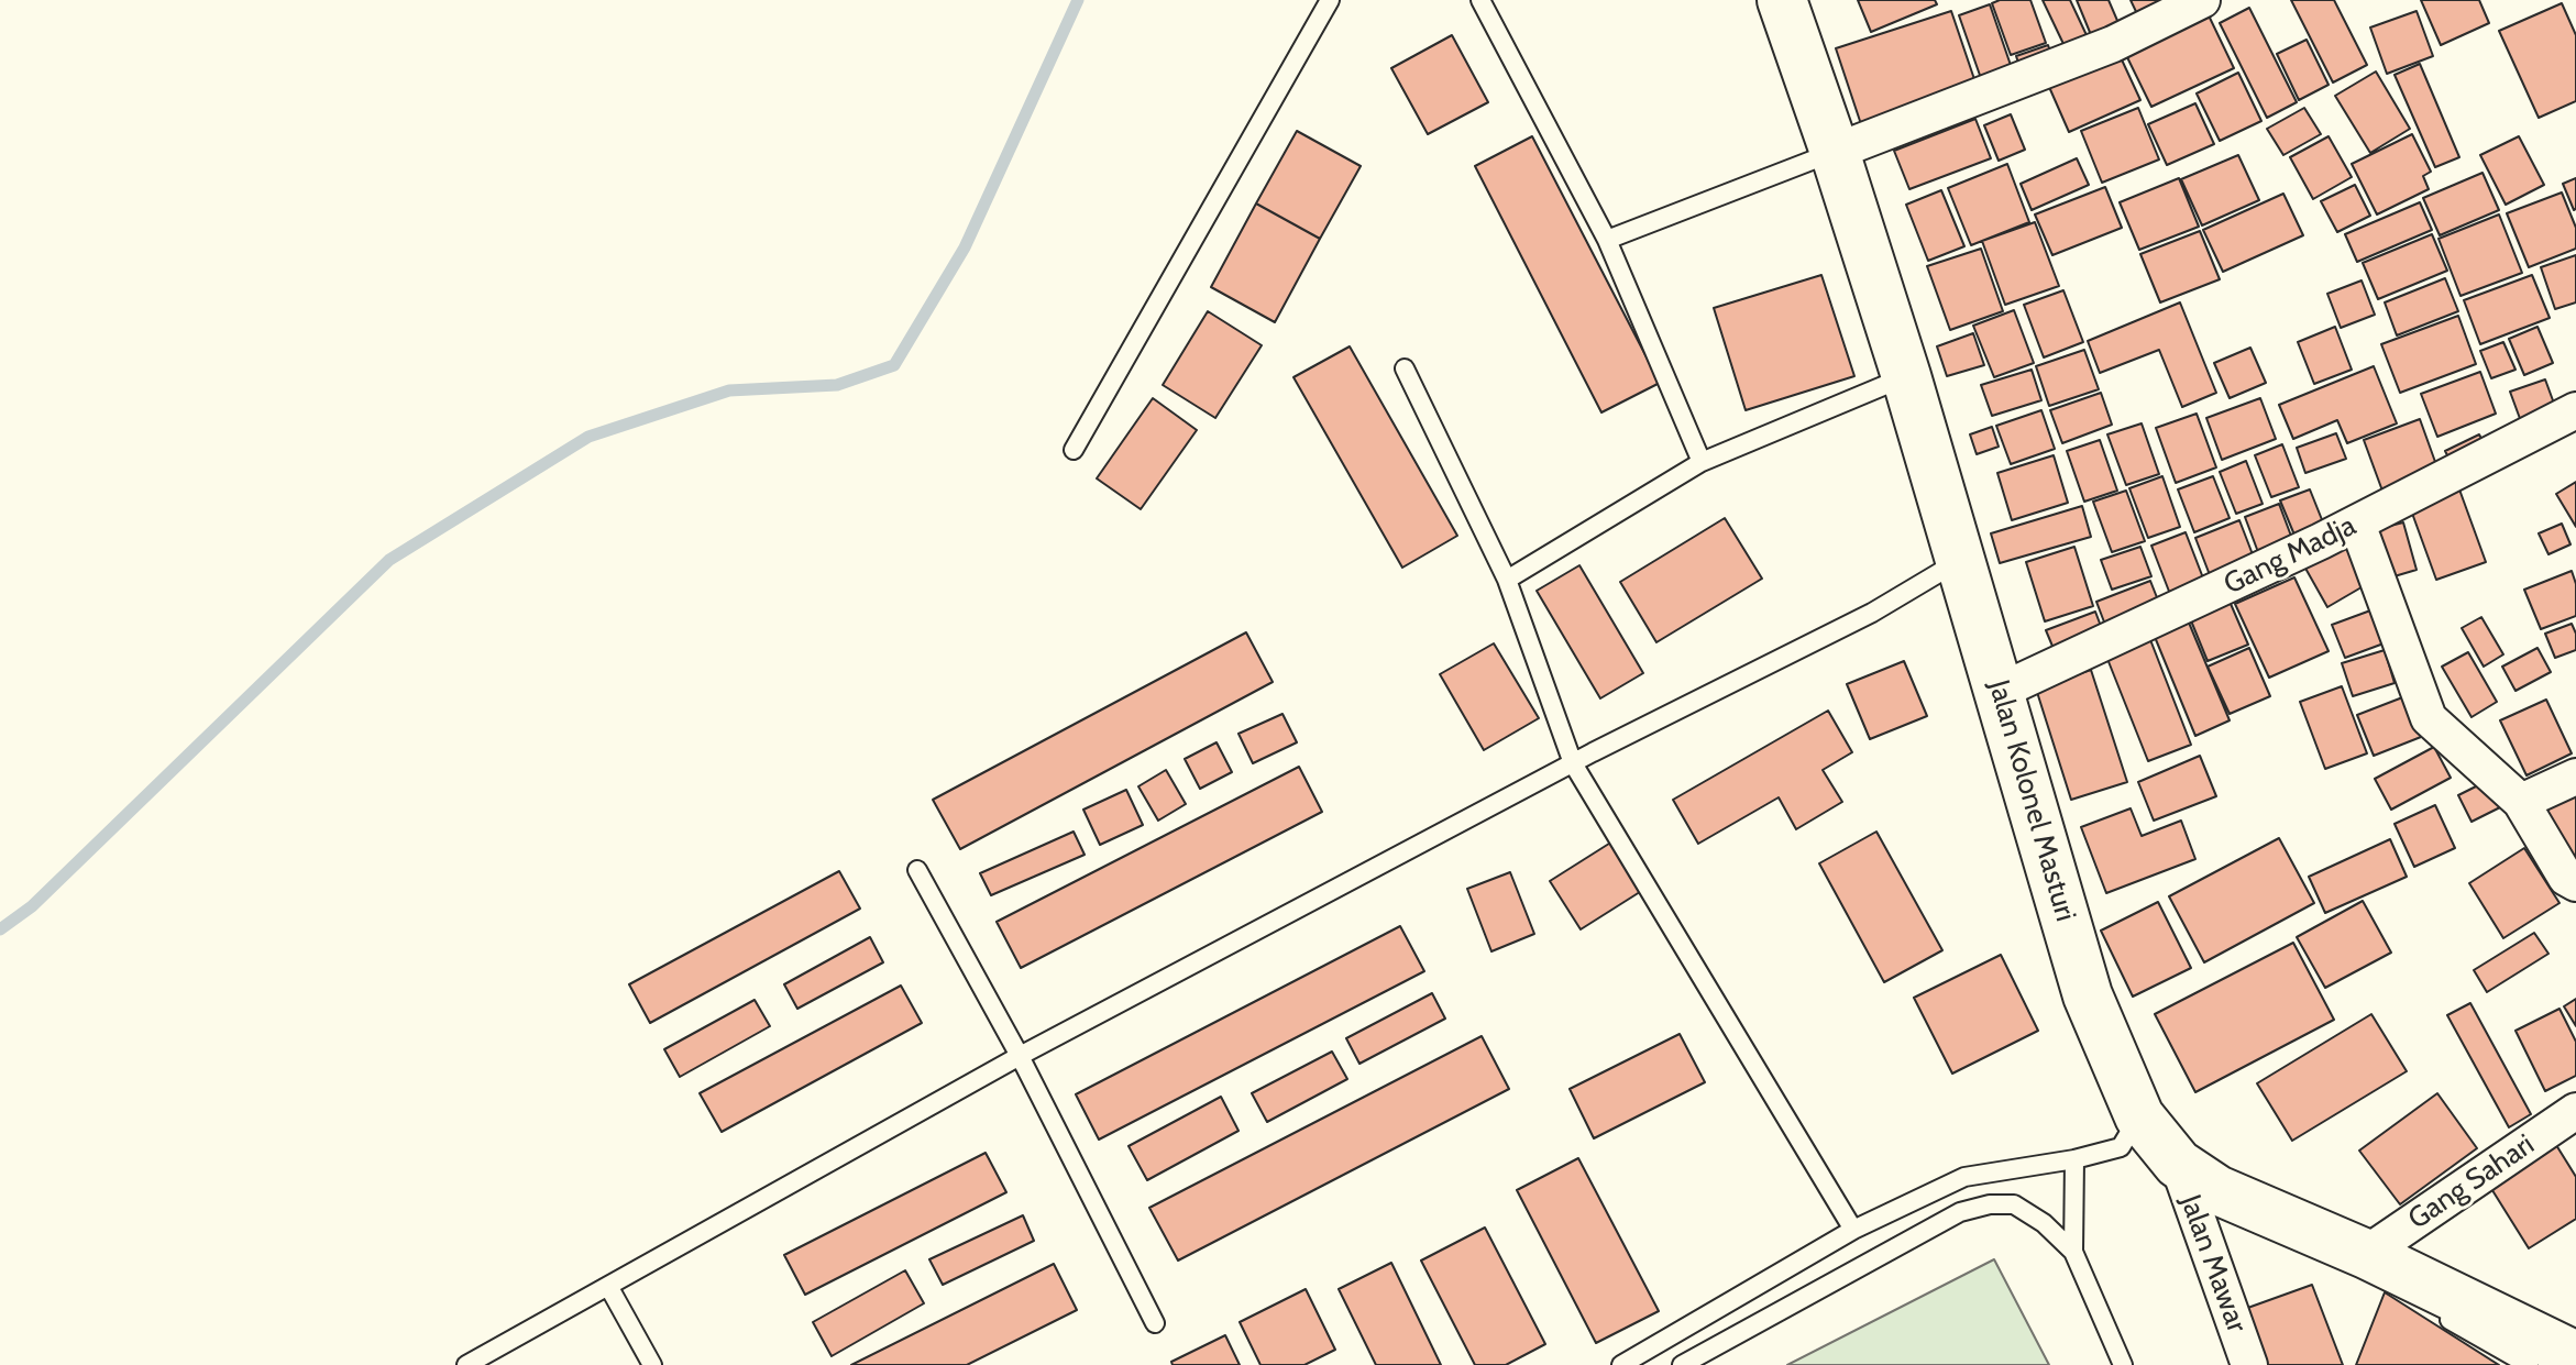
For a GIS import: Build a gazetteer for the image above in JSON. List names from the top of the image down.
{
  "streets": {
    "main road": ["Jalan Kolonel Masturi"],
    "street": ["Gang Madja", "Gang Sahari", "Jalan Mawar"]
  },
  "crossings": [
    ["Gang Madja", "Jalan Kolonel Masturi"],
    ["Jalan Kolonel Masturi", "Gang Sahari"],
    ["Jalan Kolonel Masturi", "Jalan Mawar"]
  ]
}
